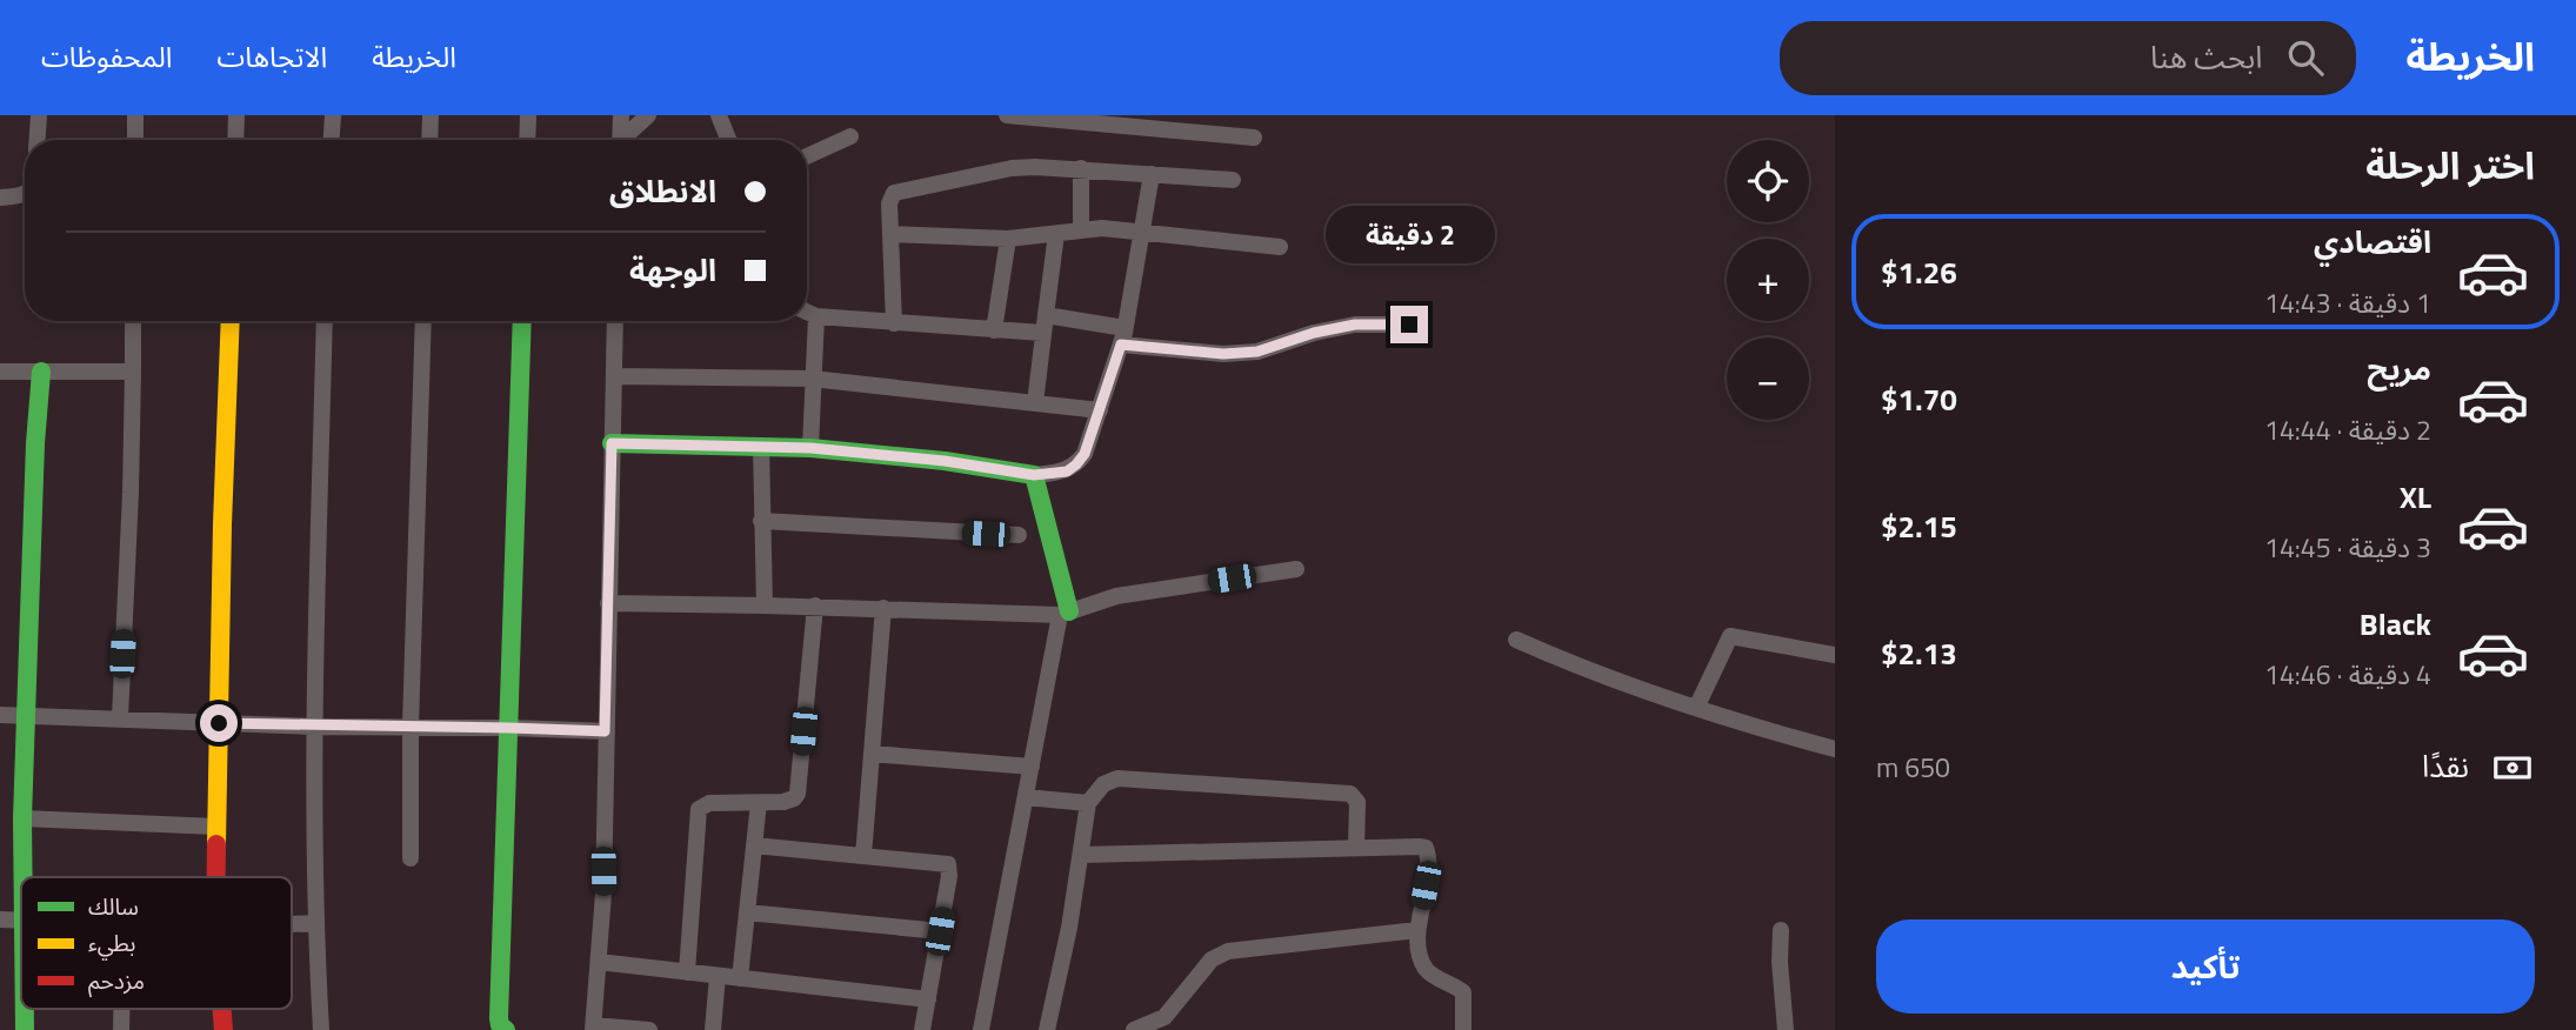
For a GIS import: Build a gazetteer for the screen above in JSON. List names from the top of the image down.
{
  "legend": ["سالك", "بطيء", "مزدحم"],
  "page": {
    "header": "الخريطة",
    "search": "ابحث هنا",
    "nav": ["الخريطة", "الاتجاهات", "المحفوظات"],
    "heading": "اختر الرحلة",
    "map_buttons": ["+", "−"],
    "banner": ["الانطلاق", "الوجهة"],
    "bubble": "2 دقيقة",
    "list": [
      {
        "name": "اقتصادي",
        "note": "1 دقيقة · 14:43",
        "value": "$1.26"
      },
      {
        "name": "مريح",
        "note": "2 دقيقة · 14:44",
        "value": "$1.70"
      },
      {
        "name": "XL",
        "note": "3 دقيقة · 14:45",
        "value": "$2.15"
      },
      {
        "name": "Black",
        "note": "4 دقيقة · 14:46",
        "value": "$2.13"
      }
    ],
    "pay": ["نقدًا", "650 m"],
    "buttons": "تأكيد"
  }
}
